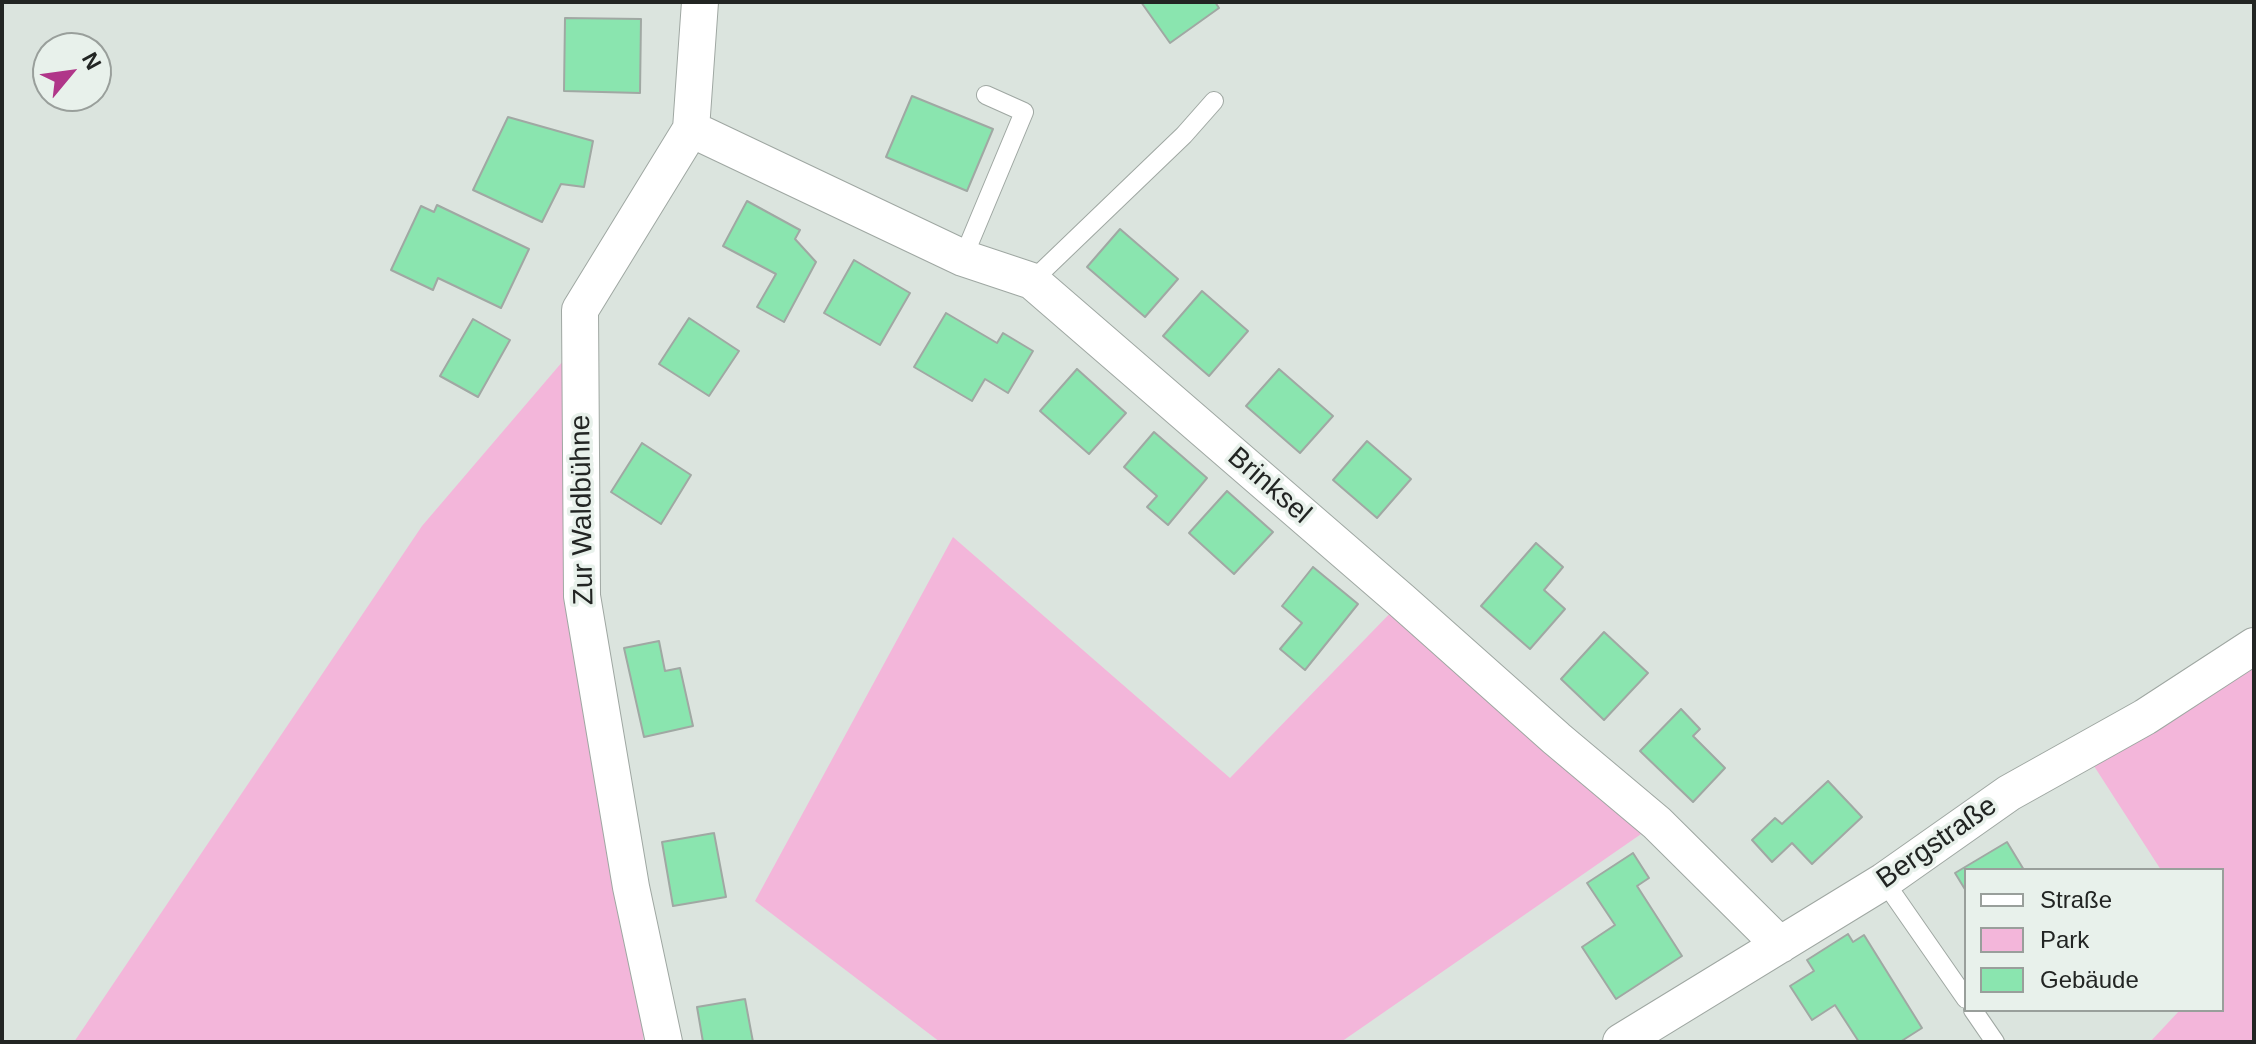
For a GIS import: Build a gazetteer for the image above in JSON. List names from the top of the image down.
{
  "streets": {
    "street": ["Brinksel", "Zur Waldbühne", "Bergstraße"]
  },
  "crossings": [
    ["Brinksel", "Zur Waldbühne"],
    ["Brinksel", "Bergstraße"]
  ],
  "legend": ["Straße", "Park", "Gebäude"],
  "north": "top right"
}
